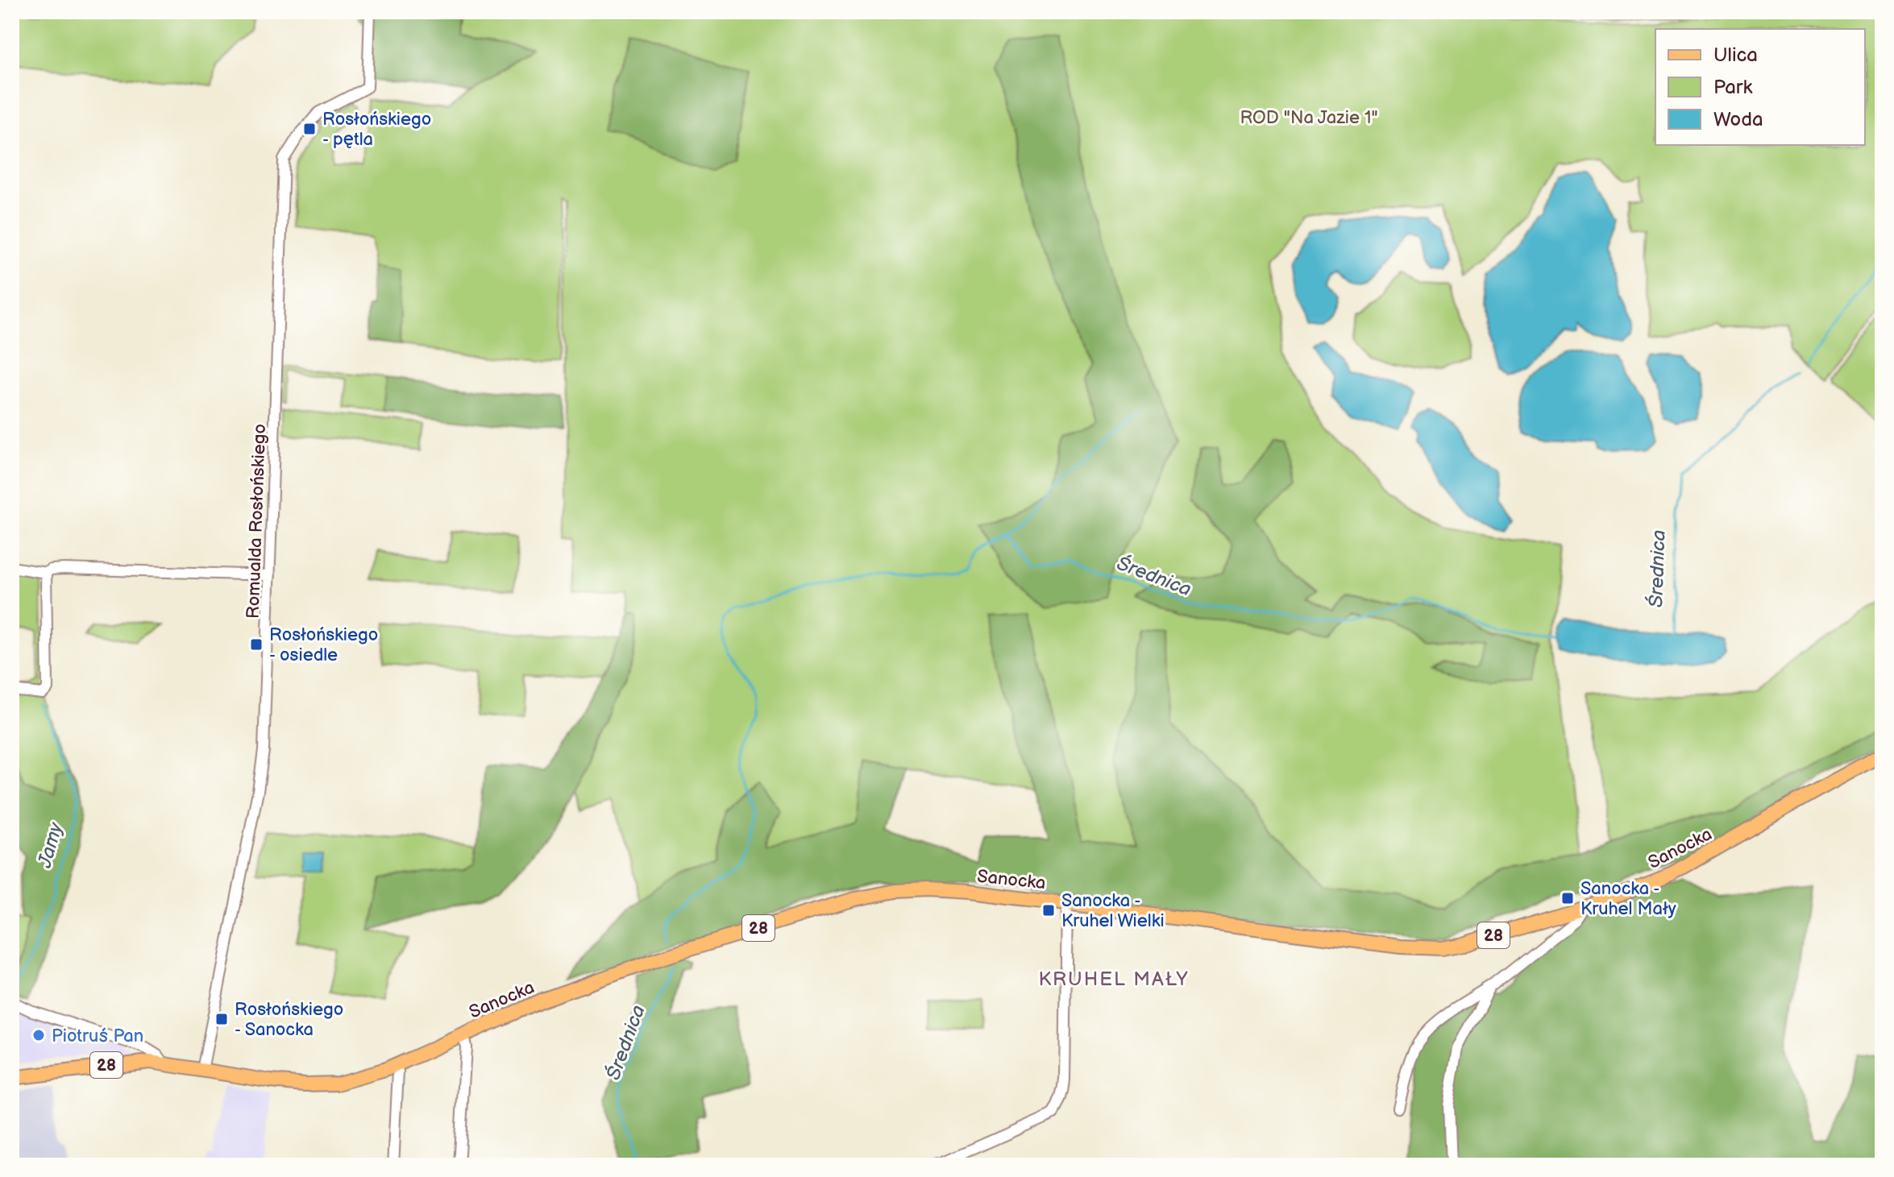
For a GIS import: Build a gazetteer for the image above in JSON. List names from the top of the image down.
{
  "streets": {
    "main road": ["Sanocka", "28"],
    "street": ["Romualda Rosłońskiego"]
  },
  "crossings": [
    ["Romualda Rosłońskiego", "Sanocka"],
    ["Romualda Rosłońskiego", "28"],
    ["Sanocka", "28"]
  ],
  "districts": ["KRUHEL MAŁY"],
  "water": ["Średnica", "Jamy"],
  "parks": ["ROD \"Na Jazie 1\""],
  "places": {
    "transit": [
      "Rosłońskiego - pętla",
      "Rosłońskiego - osiedle",
      "Sanocka - Kruhel Mały",
      "Sanocka - Kruhel Wielki",
      "Rosłońskiego - Sanocka"
    ],
    "other": ["Piotruś Pan"]
  },
  "legend": ["Ulica", "Park", "Woda"]
}
